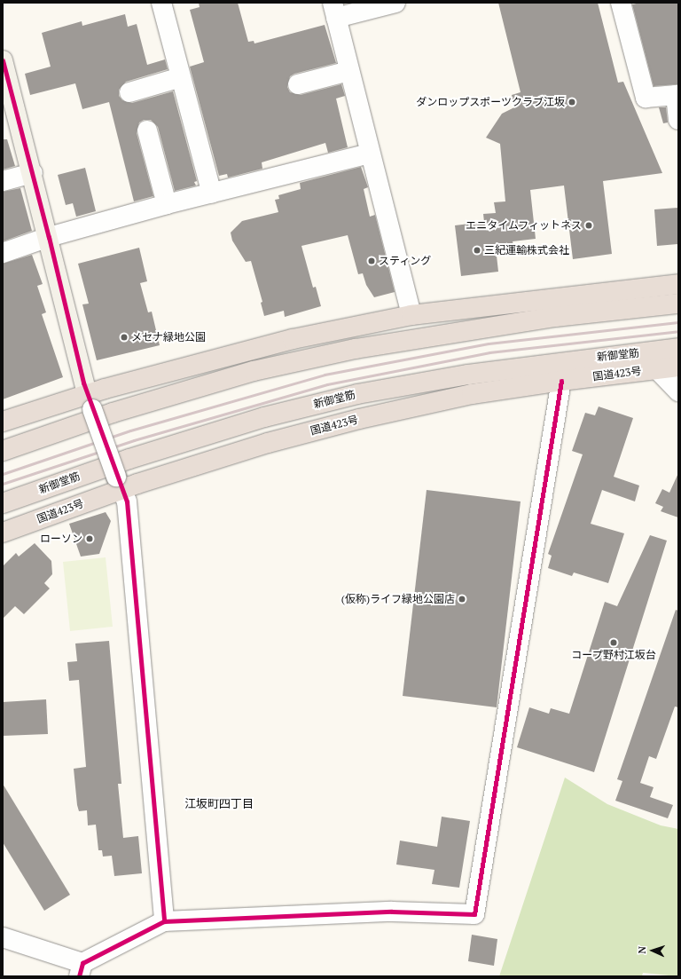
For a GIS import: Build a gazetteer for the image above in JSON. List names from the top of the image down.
{
  "streets": {
    "highway": ["新御堂筋", "国道423号"]
  },
  "districts": ["江坂町四丁目"],
  "places": [
    "ダンロップスポーツクラブ江坂",
    "エニタイムフィットネス",
    "三紀運輸株式会社",
    "スティング",
    "メセナ緑地公園",
    "ローソン",
    "(仮称)ライフ緑地公園店",
    "コープ野村江坂台"
  ],
  "north": "left"
}
